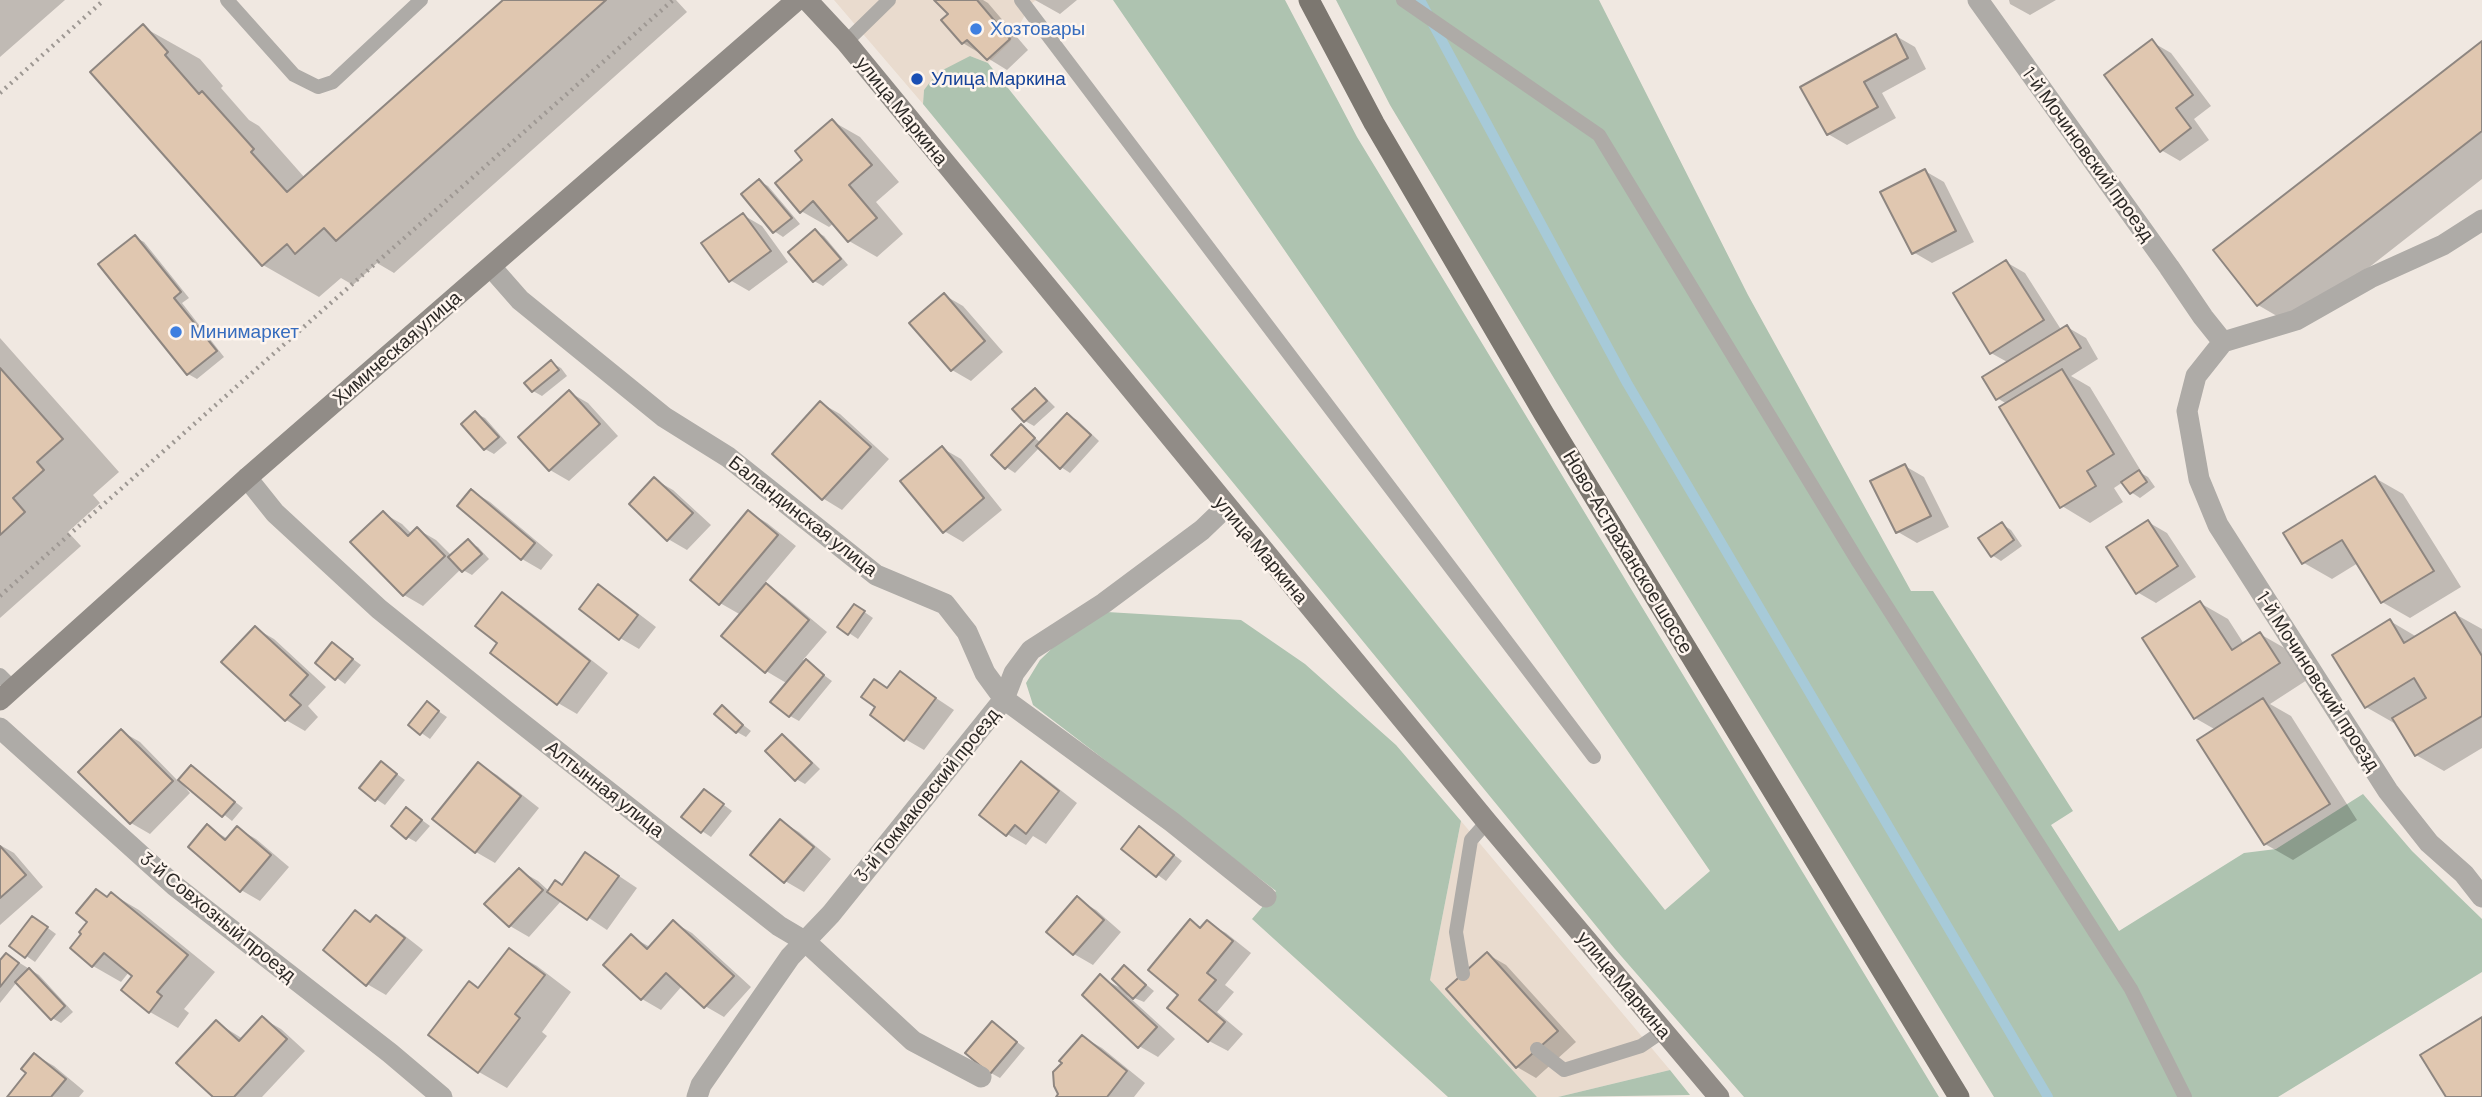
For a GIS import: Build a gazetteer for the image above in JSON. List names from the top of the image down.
{
  "streets": {
    "main road": ["Ново-Астраханское шоссе"],
    "street": [
      "улица Маркина",
      "1-й Мочиновский проезд",
      "Химическая улица",
      "Баландинская улица",
      "Алтынная улица",
      "3-й Токмаковский проезд",
      "3-й Совхозный проезд"
    ]
  },
  "crossings": [
    ["улица Маркина", "3-й Токмаковский проезд"],
    ["Химическая улица", "Баландинская улица"],
    ["Химическая улица", "Алтынная улица"],
    ["Баландинская улица", "3-й Токмаковский проезд"],
    ["Алтынная улица", "3-й Токмаковский проезд"]
  ],
  "places": ["Хозтовары", "Улица Маркина", "Минимаркет"]
}
